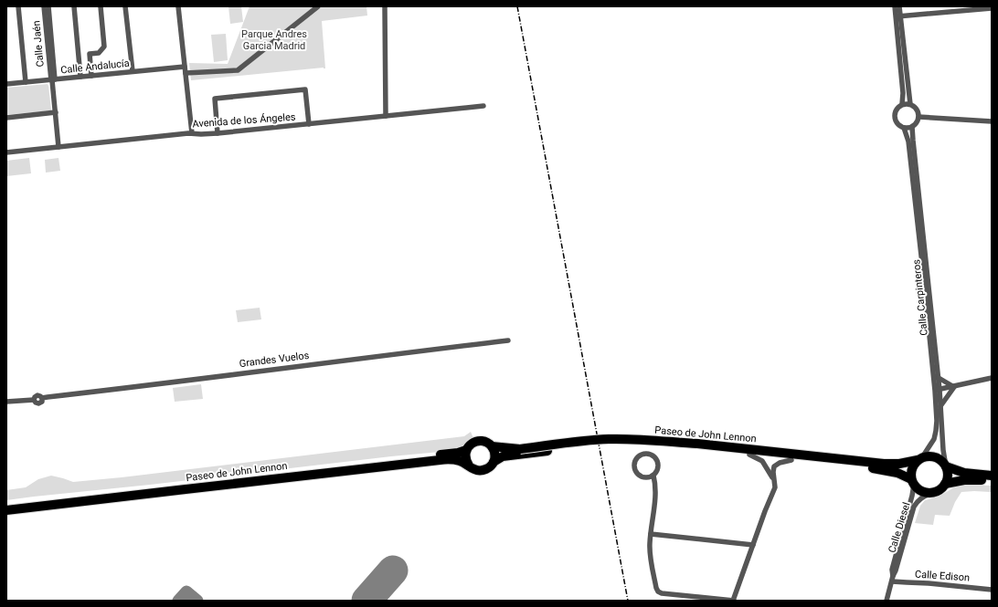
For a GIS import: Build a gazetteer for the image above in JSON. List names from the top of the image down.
{
  "streets": {
    "highway": ["Paseo de John Lennon"],
    "street": [
      "Calle Jaén",
      "Calle Andalucía",
      "Avenida de los Ángeles",
      "Calle Carpinteros",
      "Grandes Vuelos",
      "Calle Diesel",
      "Calle Edison"
    ]
  },
  "crossings": [
    ["Calle Jaén", "Calle Andalucía"],
    ["Calle Carpinteros", "Paseo de John Lennon"],
    ["Calle Carpinteros", "Calle Diesel"],
    ["Paseo de John Lennon", "Calle Diesel"],
    ["Calle Diesel", "Calle Edison"]
  ],
  "parks": ["Parque Andres Garcia Madrid"]
}
